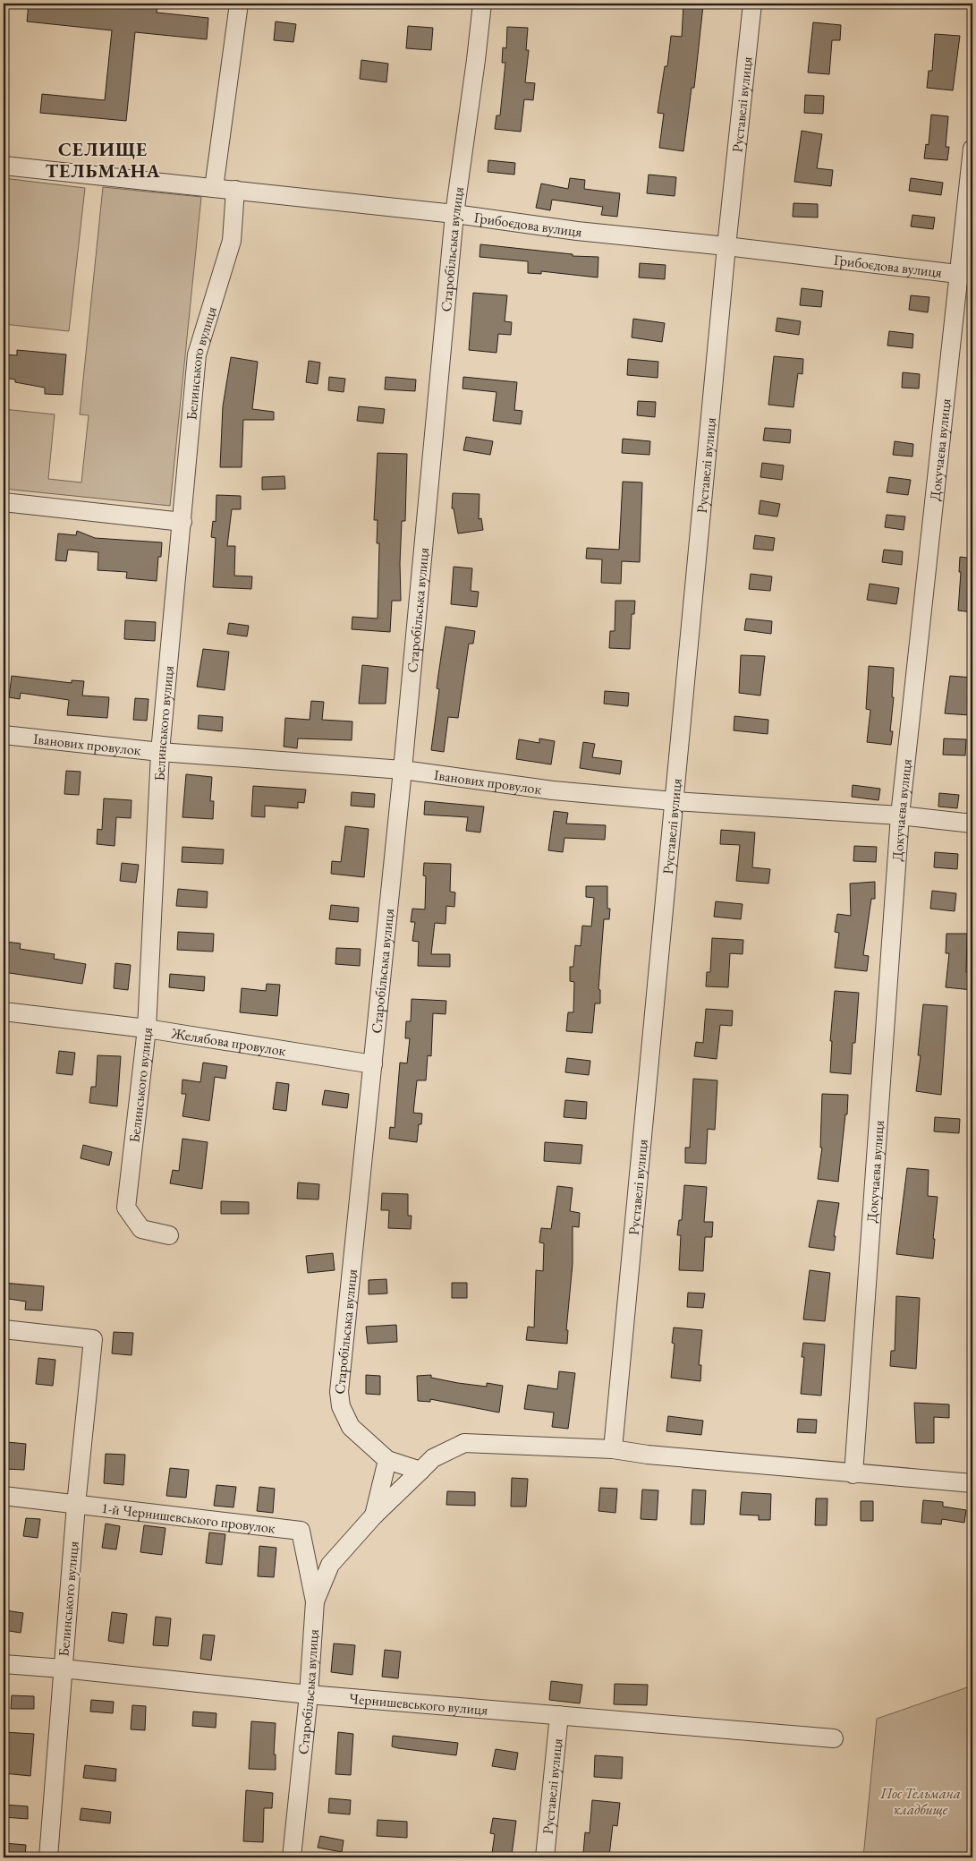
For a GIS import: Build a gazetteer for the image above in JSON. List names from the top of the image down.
{
  "streets": {
    "street": [
      "Руставелі вулиця",
      "Грибоєдова вулиця",
      "Старобільська вулиця",
      "Белинського вулиця",
      "Докучаєва вулиця",
      "Іванових провулок",
      "Желябова провулок",
      "1-й Чернишевського провулок",
      "Чернишевського вулиця"
    ]
  },
  "crossings": [
    ["Руставелі вулиця", "Грибоєдова вулиця"],
    ["Руставелі вулиця", "Іванових провулок"],
    ["Руставелі вулиця", "Чернишевського вулиця"],
    ["Грибоєдова вулиця", "Старобільська вулиця"],
    ["Грибоєдова вулиця", "Белинського вулиця"],
    ["Грибоєдова вулиця", "Докучаєва вулиця"],
    ["Старобільська вулиця", "Іванових провулок"],
    ["Старобільська вулиця", "Желябова провулок"],
    ["Старобільська вулиця", "1-й Чернишевського провулок"],
    ["Старобільська вулиця", "Чернишевського вулиця"],
    ["Белинського вулиця", "Іванових провулок"],
    ["Белинського вулиця", "Желябова провулок"],
    ["Белинського вулиця", "1-й Чернишевського провулок"],
    ["Белинського вулиця", "Чернишевського вулиця"],
    ["Докучаєва вулиця", "Іванових провулок"]
  ],
  "districts": ["СЕЛИЩЕ ТЕЛЬМАНА"],
  "parks": ["Пос Тельмана кладбище"]
}
